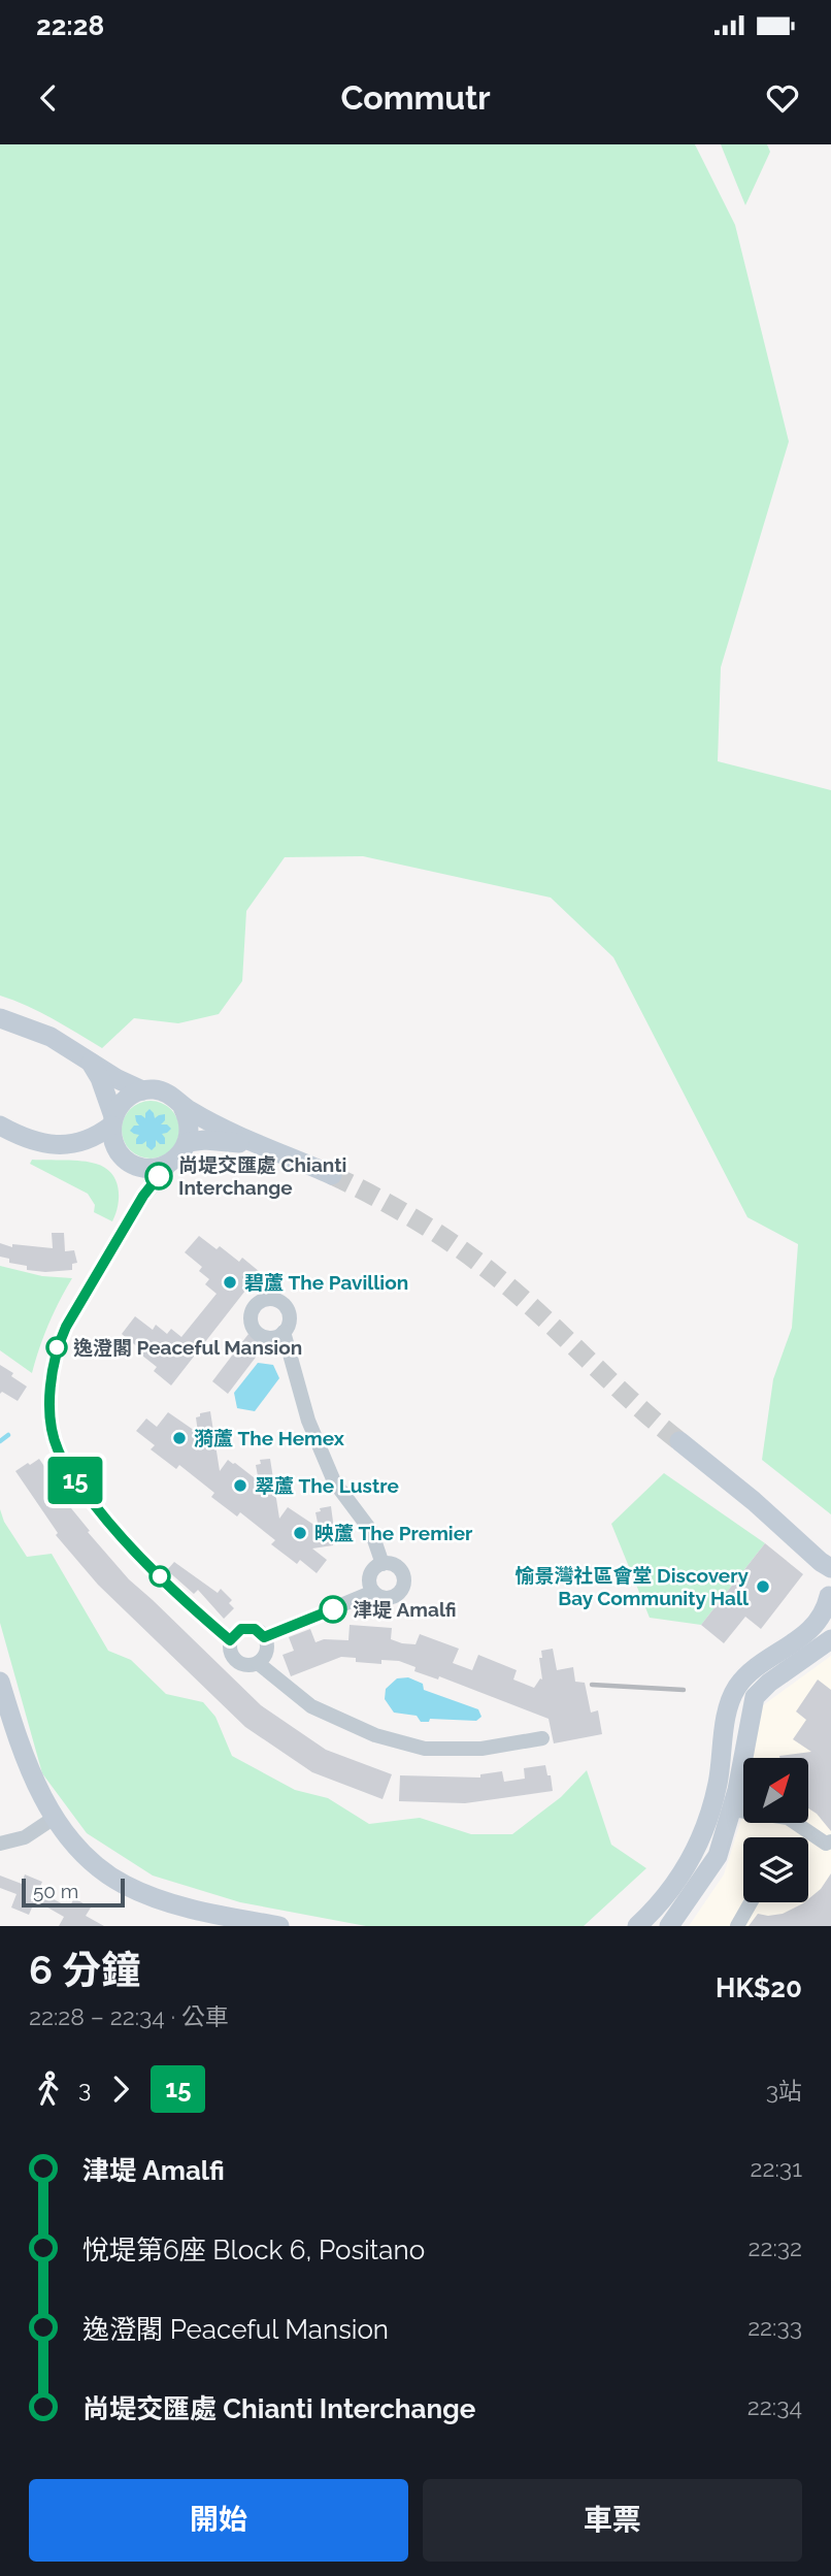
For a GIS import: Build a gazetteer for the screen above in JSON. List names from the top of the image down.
{
  "places": [
    "尚堤交匯處 Chianti Interchange",
    "碧蘆 The Pavillion",
    "逸澄閣 Peaceful Mansion",
    "漪蘆 The Hemex",
    "翠蘆 The Lustre",
    "映蘆 The Premier",
    "愉景灣社區會堂 Discovery Bay Community Hall",
    "津堤 Amalfi"
  ],
  "lines": ["bus line 15"],
  "scale_bar": "50 m",
  "north": "top right",
  "page": {
    "status": "22:28",
    "header": "Commutr",
    "on_map": "15",
    "scale": "50 m",
    "heading": ["6 分鐘", "22:28 – 22:34 · 公車", "HK$20"],
    "legs": ["3", "15", "3站"],
    "list": [
      {
        "name": "津堤 Amalfi",
        "value": "22:31"
      },
      {
        "name": "悅堤第6座 Block 6, Positano",
        "value": "22:32"
      },
      {
        "name": "逸澄閣 Peaceful Mansion",
        "value": "22:33"
      },
      {
        "name": "尚堤交匯處 Chianti Interchange",
        "value": "22:34"
      }
    ],
    "buttons": ["開始", "車票"]
  }
}
